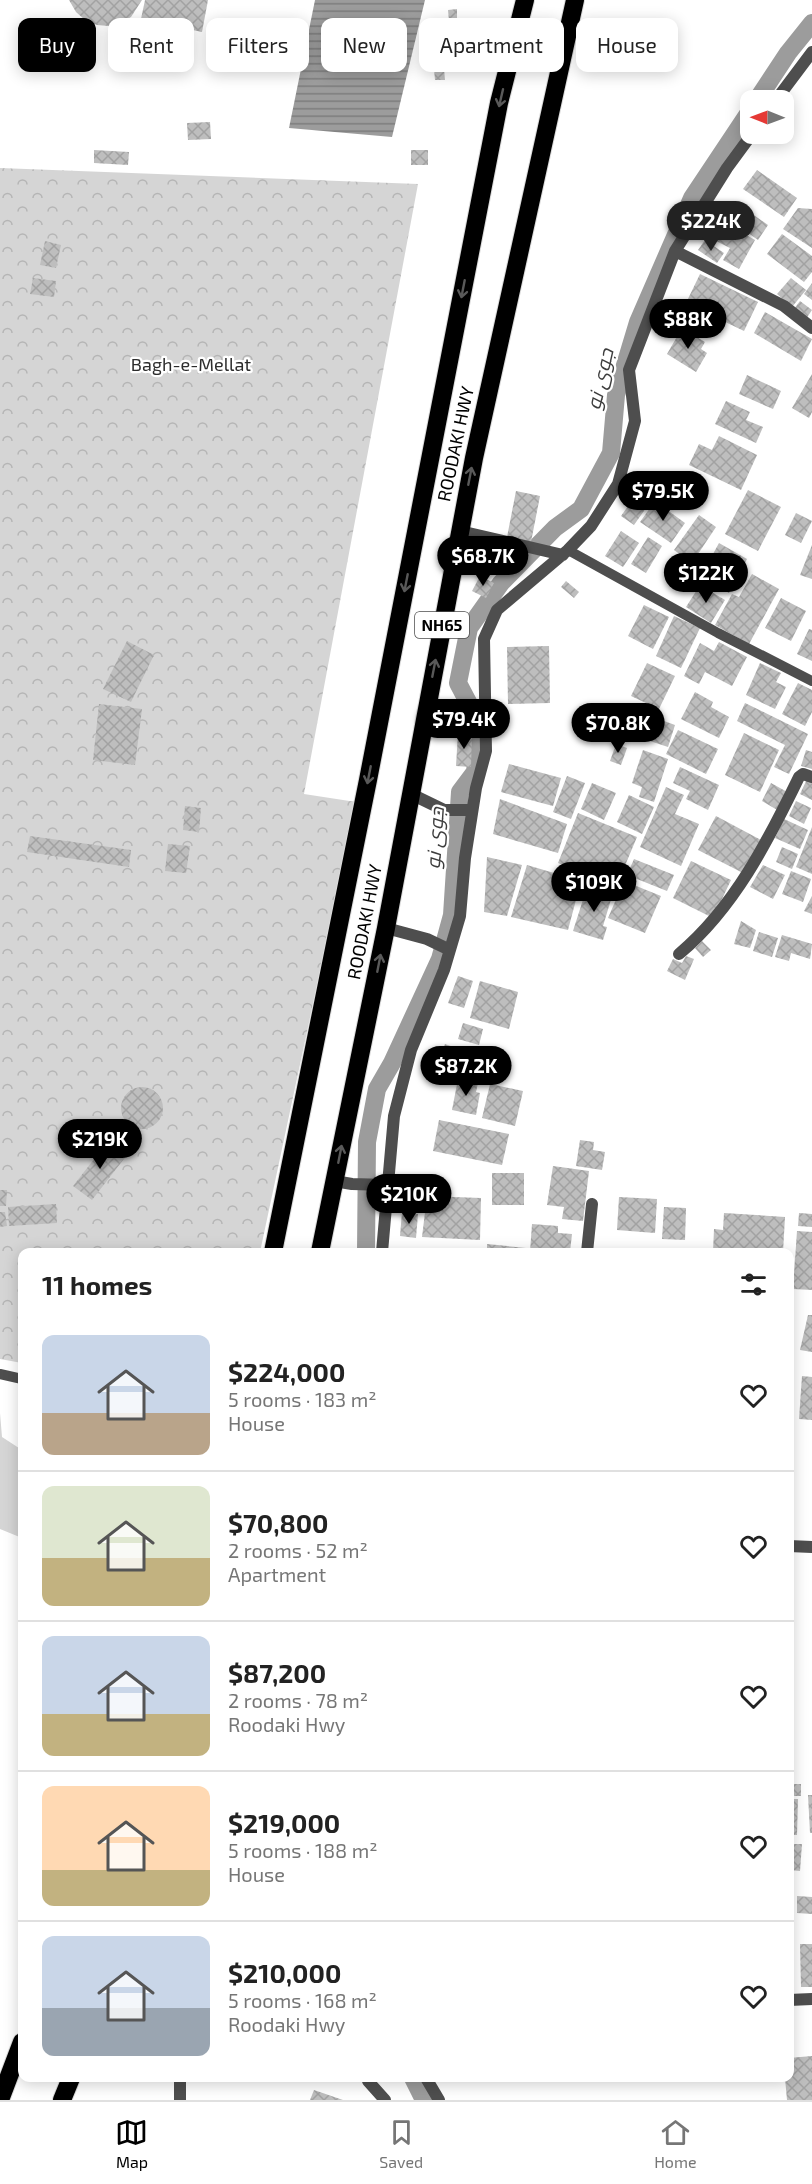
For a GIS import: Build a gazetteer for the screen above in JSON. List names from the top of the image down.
{
  "streets": {
    "highway": ["ROODAKI HWY", "NH65"]
  },
  "water": ["جوی نو"],
  "parks": ["Bagh-e-Mellat"],
  "north": "left",
  "page": {
    "chip": [
      "Buy",
      "Rent",
      "Filters",
      "New",
      "Apartment",
      "House"
    ],
    "price": [
      "$224K",
      "$88K",
      "$79.5K",
      "$68.7K",
      "$122K",
      "$79.4K",
      "$70.8K",
      "$109K",
      "$87.2K",
      "$219K",
      "$210K"
    ],
    "heading": "11 homes",
    "list": [
      {
        "name": "$224,000",
        "note": "5 rooms · 183 m² · House"
      },
      {
        "name": "$70,800",
        "note": "2 rooms · 52 m² · Apartment"
      },
      {
        "name": "$87,200",
        "note": "2 rooms · 78 m² · Roodaki Hwy"
      },
      {
        "name": "$219,000",
        "note": "5 rooms · 188 m² · House"
      },
      {
        "name": "$210,000",
        "note": "5 rooms · 168 m² · Roodaki Hwy"
      }
    ],
    "tabs": ["Map", "Saved", "Home"]
  }
}
